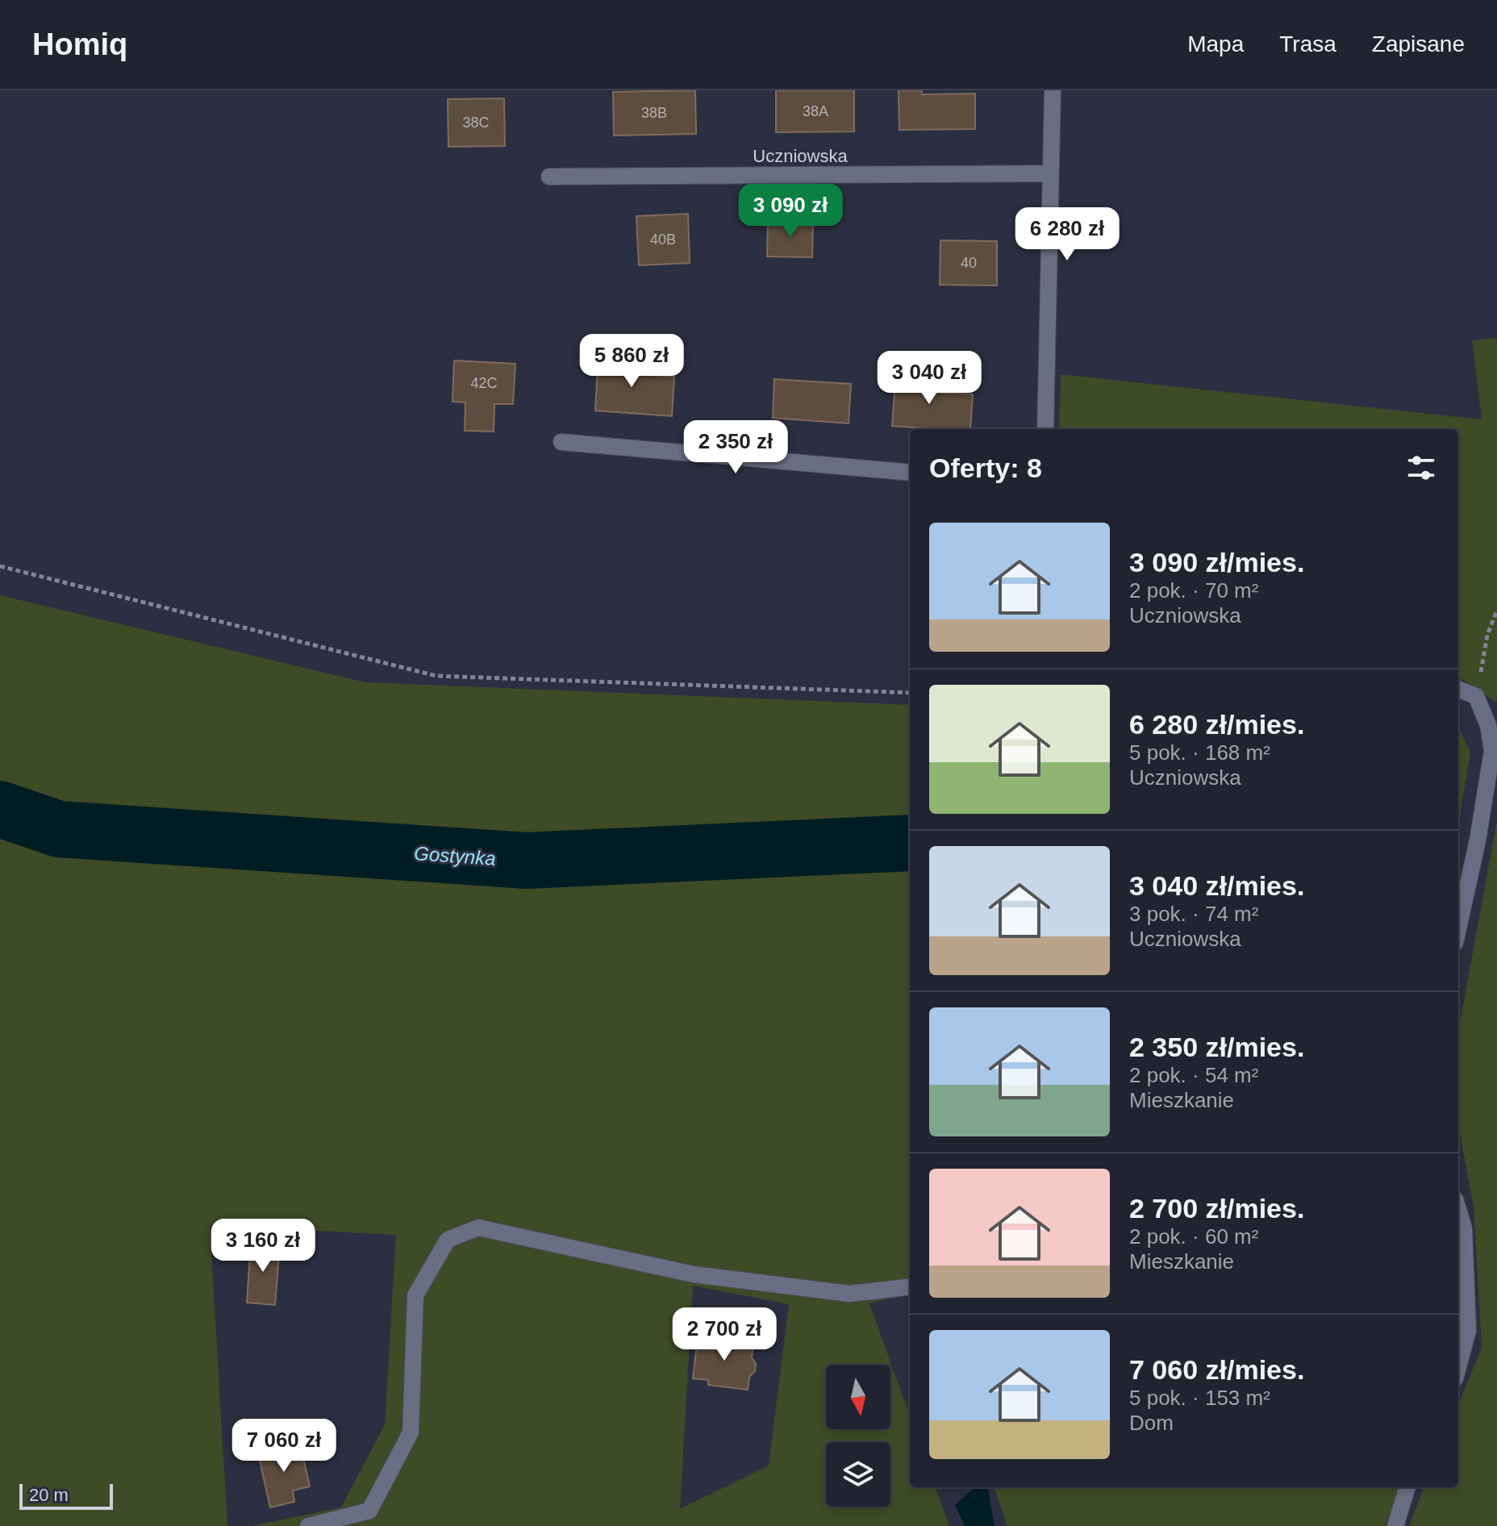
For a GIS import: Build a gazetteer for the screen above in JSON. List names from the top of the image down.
{
  "streets": {
    "street": ["Uczniowska"]
  },
  "water": ["Gostynka"],
  "house_numbers": [
    "38A",
    "38B",
    "38C",
    "40B",
    "40",
    "42C"
  ],
  "scale_bar": "20 m",
  "north": "bottom",
  "page": {
    "header": "Homiq",
    "nav": ["Mapa", "Trasa", "Zapisane"],
    "price": [
      "3 090 zł",
      "6 280 zł",
      "5 860 zł",
      "3 040 zł",
      "2 350 zł",
      "3 160 zł",
      "2 700 zł",
      "7 060 zł"
    ],
    "heading": "Oferty: 8",
    "list": [
      {
        "name": "3 090 zł/mies.",
        "note": "2 pok. · 70 m² · Uczniowska"
      },
      {
        "name": "6 280 zł/mies.",
        "note": "5 pok. · 168 m² · Uczniowska"
      },
      {
        "name": "3 040 zł/mies.",
        "note": "3 pok. · 74 m² · Uczniowska"
      },
      {
        "name": "2 350 zł/mies.",
        "note": "2 pok. · 54 m² · Mieszkanie"
      },
      {
        "name": "2 700 zł/mies.",
        "note": "2 pok. · 60 m² · Mieszkanie"
      },
      {
        "name": "7 060 zł/mies.",
        "note": "5 pok. · 153 m² · Dom"
      }
    ],
    "scale": "20 m"
  }
}
